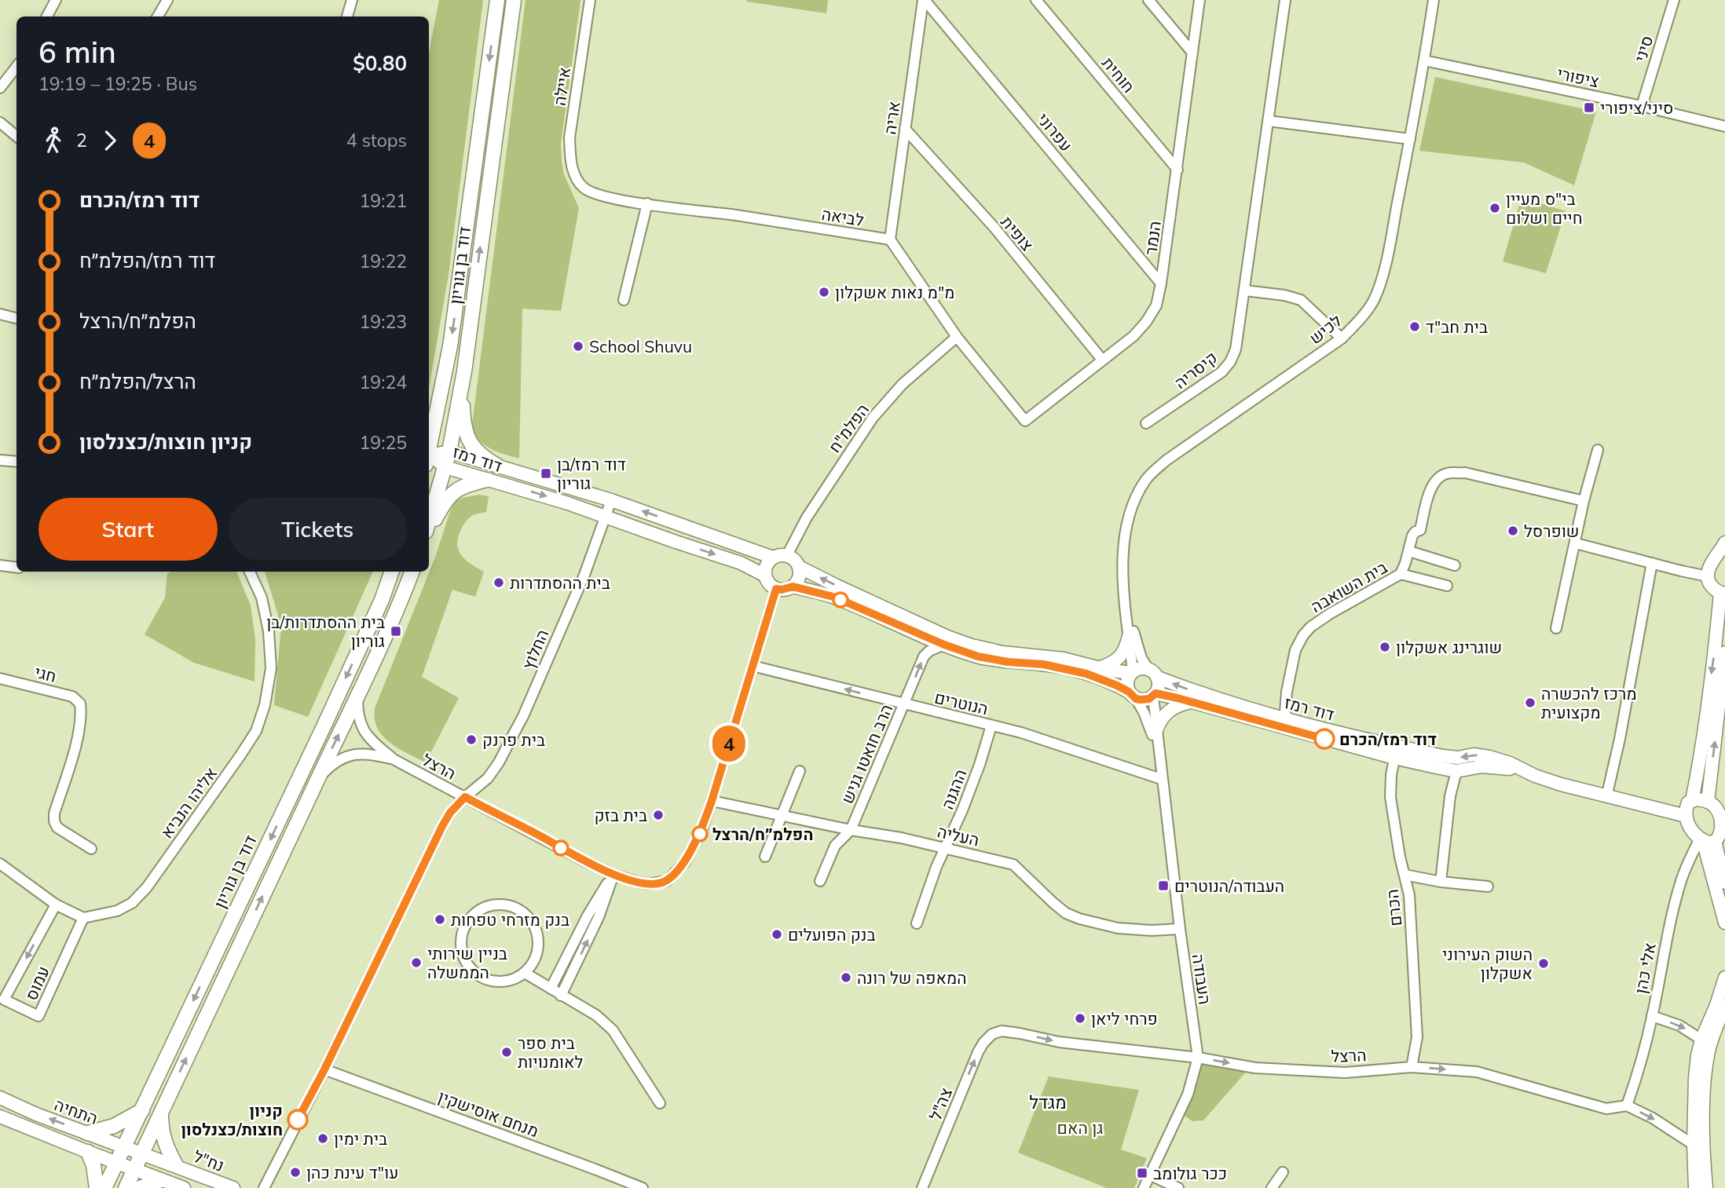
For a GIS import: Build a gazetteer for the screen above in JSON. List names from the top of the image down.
{
  "streets": {
    "main road": ["דוד בן גוריון"],
    "street": [
      "סיני",
      "חוחית",
      "ציפורי",
      "איילה",
      "אריה",
      "עפרוני",
      "לביאה",
      "צופית",
      "הנמר",
      "לכיש",
      "קיסריה",
      "הפלמ\"ח",
      "דוד רמז",
      "בית השואבה",
      "החלוץ",
      "חגי",
      "הנוטרים",
      "הרב חואטו גניש",
      "הרצל",
      "ההגנה",
      "אליהו הנביא",
      "העליה",
      "הכרם",
      "אלי כהן",
      "העבודה",
      "עמוס",
      "צה\"ל",
      "התחיה",
      "מנחם אוסישקין",
      "נח\"ל"
    ]
  },
  "crossings": [
    ["סיני", "ציפורי"],
    ["חוחית", "הנמר"],
    ["ציפורי", "לכיש"],
    ["איילה", "לביאה"],
    ["אריה", "עפרוני"],
    ["אריה", "לביאה"],
    ["אריה", "צופית"],
    ["עפרוני", "הנמר"],
    ["צופית", "הנמר"],
    ["הנמר", "הפלמ\"ח"],
    ["דוד בן גוריון", "דוד רמז"],
    ["דוד בן גוריון", "התחיה"],
    ["לכיש", "דוד רמז"],
    ["לכיש", "העבודה"],
    ["הפלמ\"ח", "דוד רמז"],
    ["דוד רמז", "בית השואבה"],
    ["דוד רמז", "החלוץ"],
    ["דוד רמז", "הכרם"],
    ["דוד רמז", "אלי כהן"],
    ["דוד רמז", "העבודה"],
    ["החלוץ", "הרצל"],
    ["החלוץ", "מנחם אוסישקין"],
    ["הנוטרים", "הרב חואטו גניש"],
    ["הנוטרים", "ההגנה"],
    ["הנוטרים", "העבודה"],
    ["הרב חואטו גניש", "העליה"],
    ["הרצל", "העליה"],
    ["הרצל", "הכרם"],
    ["הרצל", "אלי כהן"],
    ["הרצל", "העבודה"],
    ["הרצל", "צה\"ל"],
    ["ההגנה", "העליה"],
    ["אליהו הנביא", "עמוס"],
    ["העליה", "העבודה"],
    ["התחיה", "נח\"ל"]
  ],
  "one_way": ["הרצל", "צה\"ל"],
  "districts": ["מגדל"],
  "parks": ["גן האם"],
  "places": {
    "transit": [
      "סיני/ציפורי",
      "דוד רמז/בן גוריון",
      "בית ההסתדרות/בן גוריון",
      "העבודה/הנוטרים",
      "ככר גולומב"
    ],
    "other": [
      "בי\"ס מעיין חיים ושלום",
      "מ\"מ נאות אשקלון",
      "בית חב\"ד",
      "School Shuvu",
      "שופרסל",
      "בית ההסתדרות",
      "שוגרינג אשקלון",
      "מרכז להכשרה מקצועית",
      "דוד רמז/הכרם",
      "בית פרנק",
      "בית בזק",
      "הפלמ״ח/הרצל",
      "בנק מזרחי טפחות",
      "בנק הפועלים",
      "בניין שירותי הממשלה",
      "השוק העירוני אשקלון",
      "המאפה של רונה",
      "פרחי ליאן",
      "בית ספר לאומנויות",
      "קניון חוצות/כצנלסון",
      "בית ימין",
      "עו\"ד עינת כהן"
    ]
  },
  "lines": ["bus line 4"],
  "page": {
    "on_map": "4",
    "heading": ["6 min", "19:19 – 19:25 · Bus", "$0.80"],
    "legs": ["2", "4", "4 stops"],
    "list": [
      {
        "name": "דוד רמז/הכרם",
        "value": "19:21"
      },
      {
        "name": "דוד רמז/הפלמ״ח",
        "value": "19:22"
      },
      {
        "name": "הפלמ״ח/הרצל",
        "value": "19:23"
      },
      {
        "name": "הרצל/הפלמ״ח",
        "value": "19:24"
      },
      {
        "name": "קניון חוצות/כצנלסון",
        "value": "19:25"
      }
    ],
    "buttons": ["Start", "Tickets"]
  }
}
